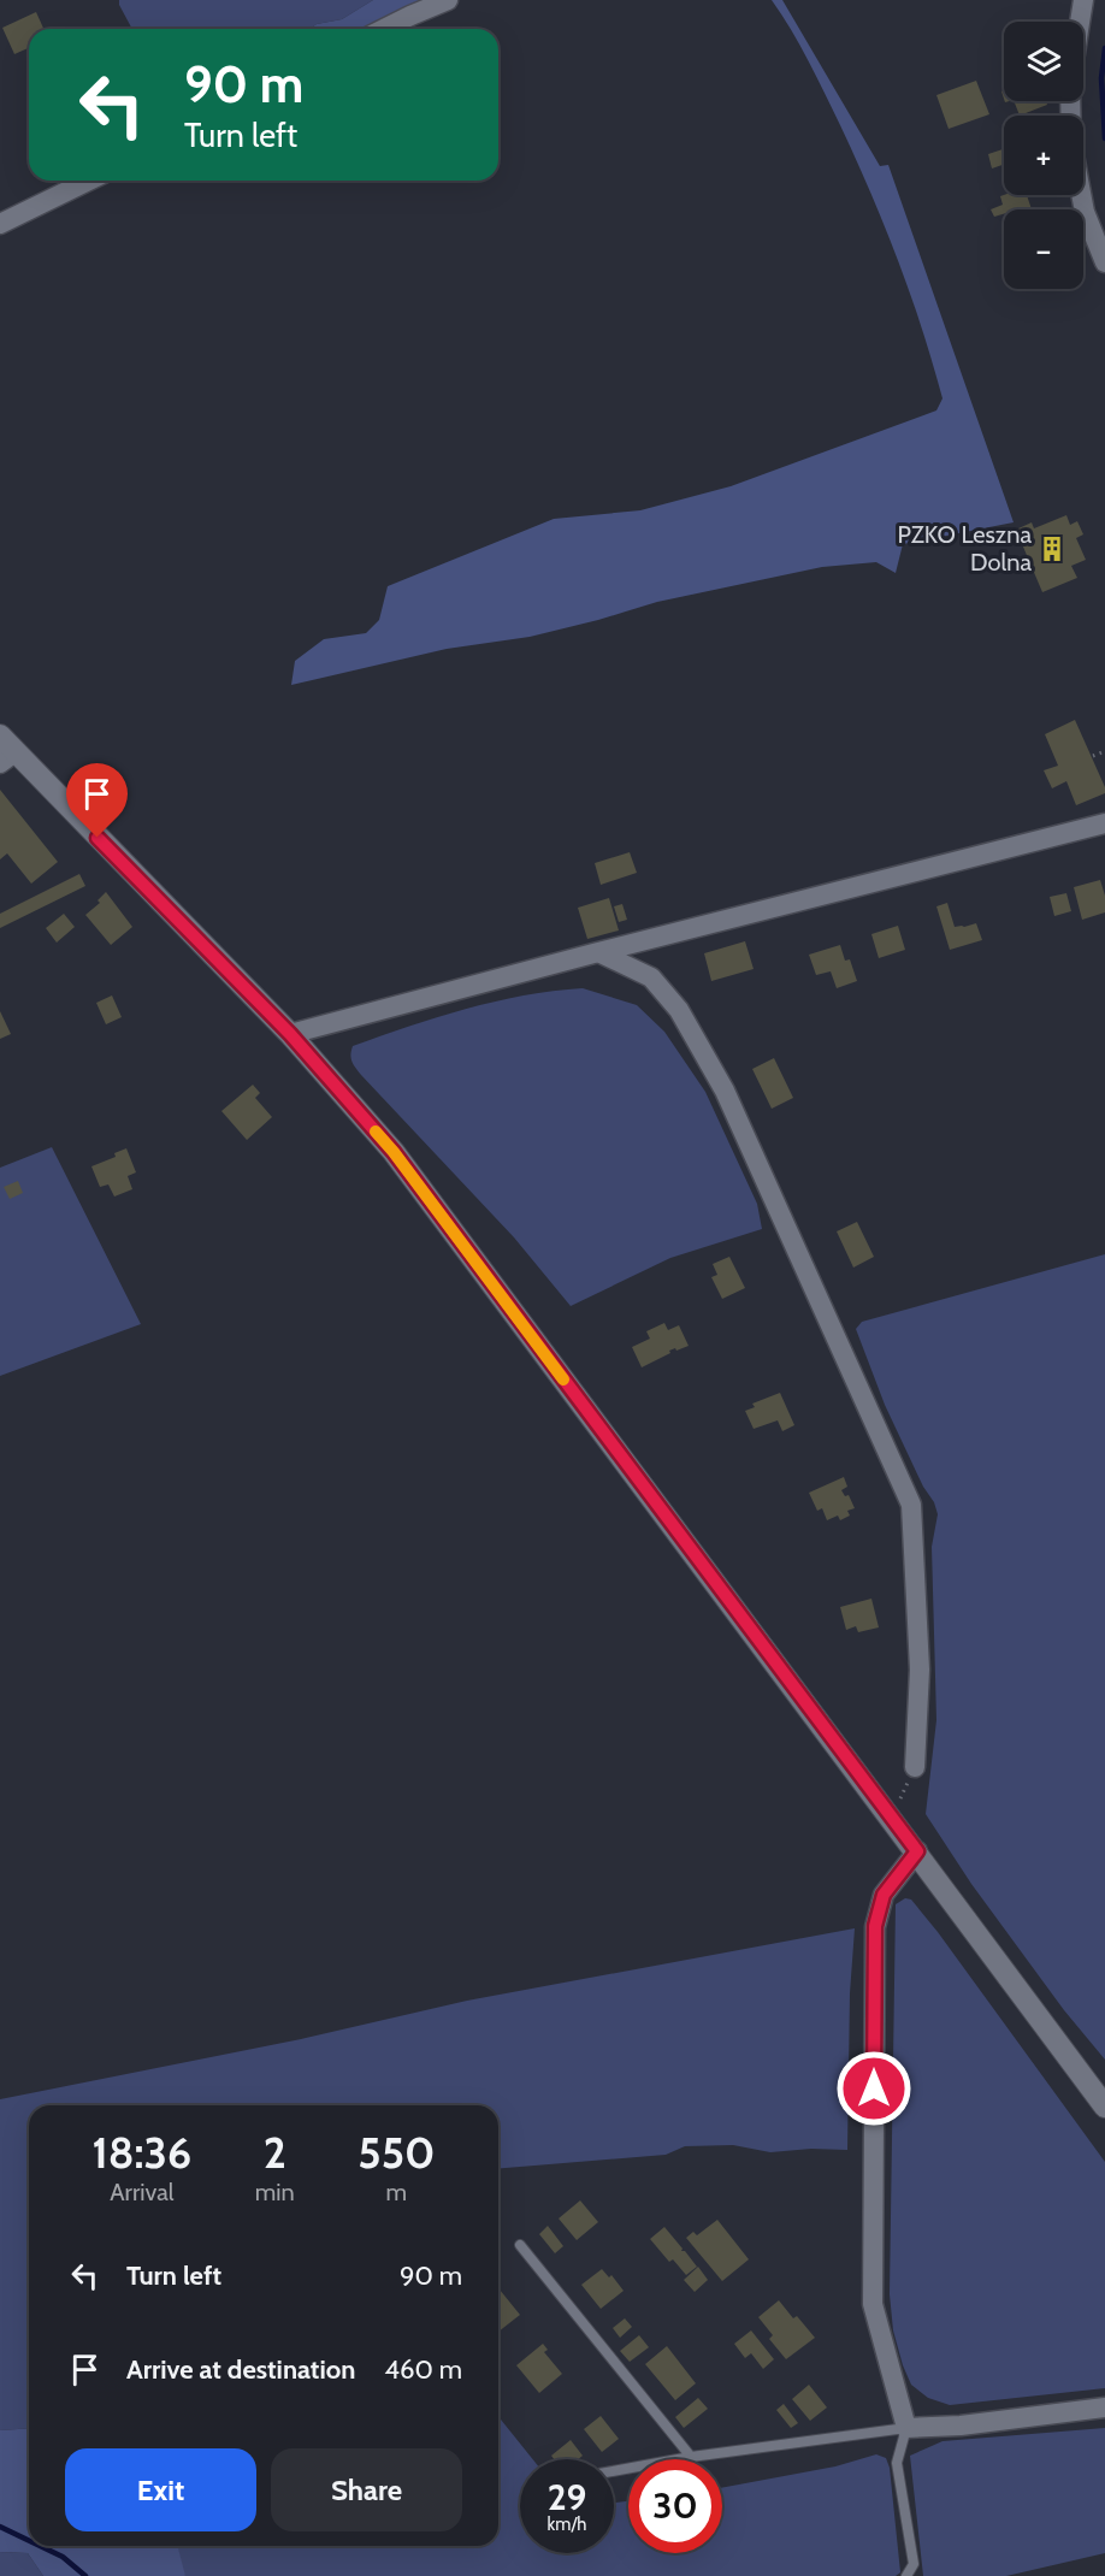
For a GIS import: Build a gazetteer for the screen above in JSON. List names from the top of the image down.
{
  "places": {
    "building": ["PZKO Leszna Dolna"]
  },
  "page": {
    "map_buttons": ["+", "−"],
    "turn": ["90 m", "Turn left"],
    "eta": [
      "18:36",
      "Arrival",
      "2",
      "min",
      "550",
      "m"
    ],
    "list": [
      {
        "name": "Turn left",
        "value": "90 m"
      },
      {
        "name": "Arrive at destination",
        "value": "460 m"
      }
    ],
    "buttons": ["Exit", "Share"],
    "speed": "29 km/h",
    "limit": "30"
  }
}
